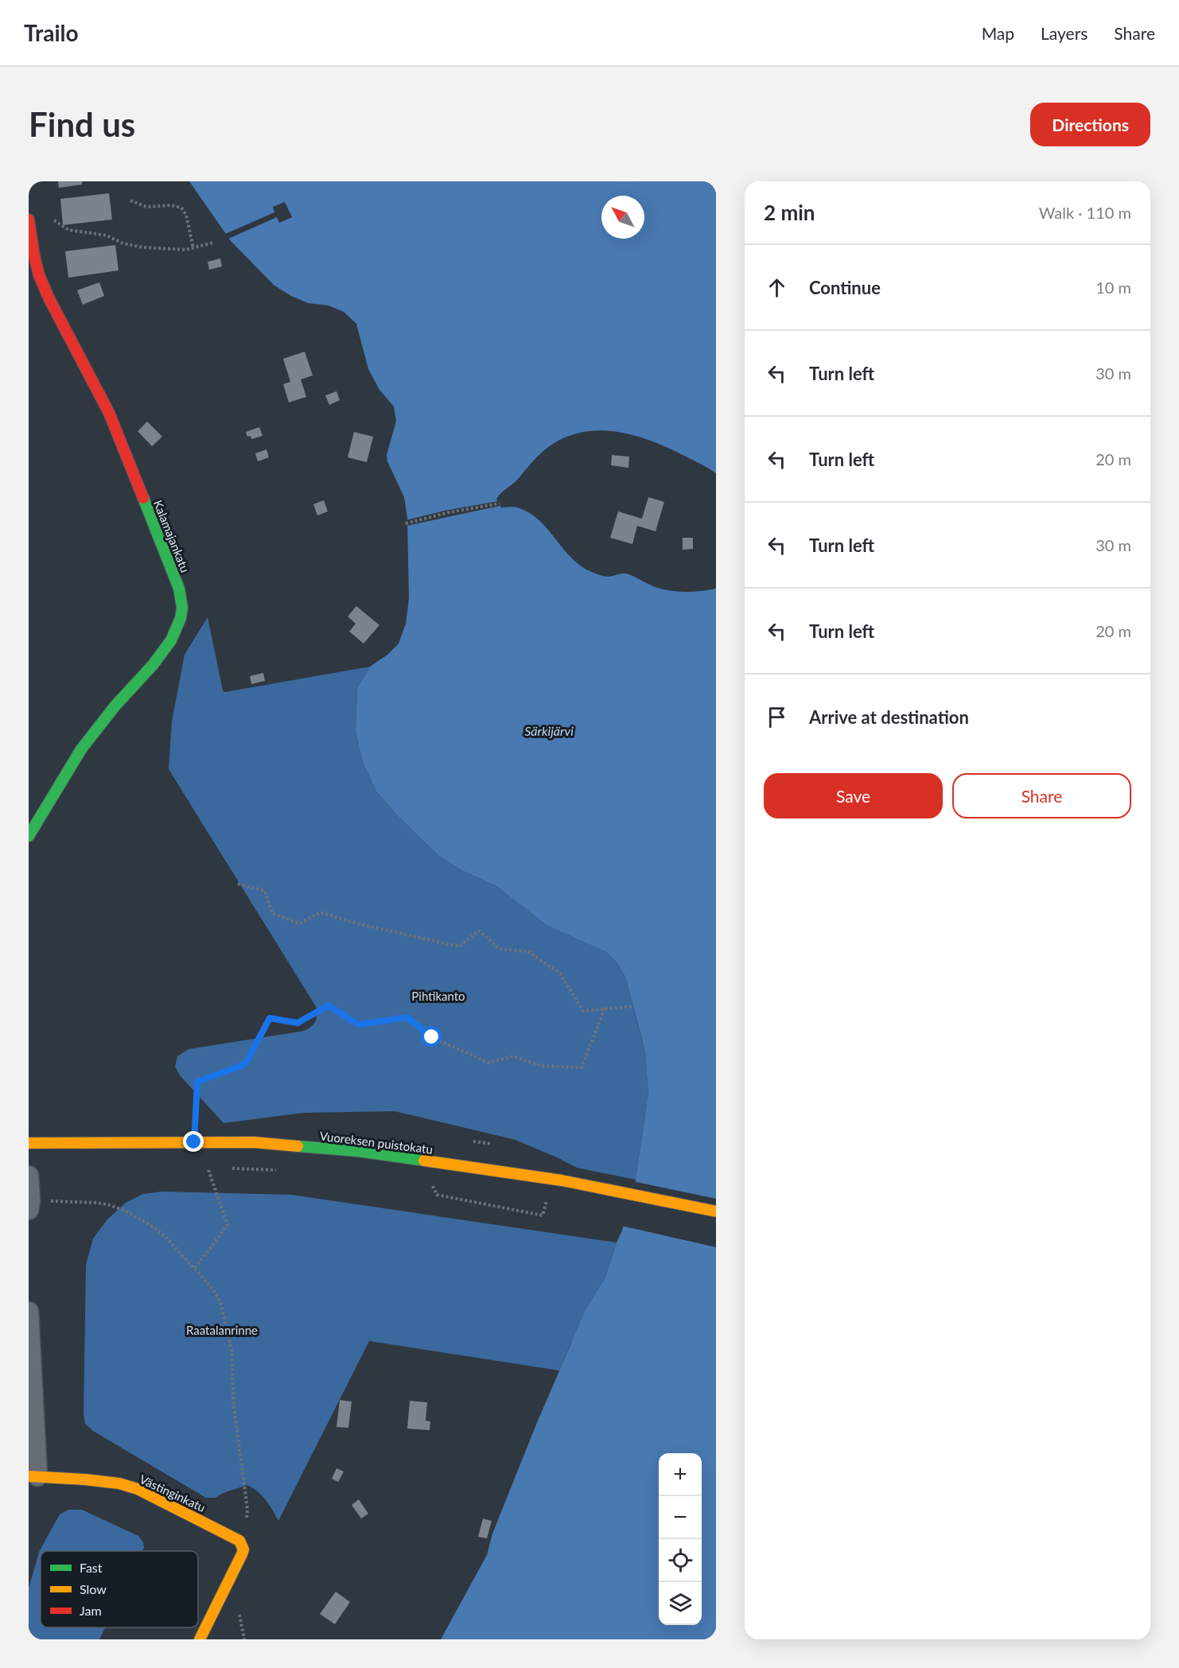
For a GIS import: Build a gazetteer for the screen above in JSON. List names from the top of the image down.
{
  "streets": {
    "street": ["Kalamajankatu", "Vuoreksen puistokatu", "Västinginkatu"]
  },
  "water": ["Särkijärvi"],
  "parks": ["Pihtikanto", "Raatalanrinne"],
  "legend": ["Fast", "Slow", "Jam"],
  "north": "top left",
  "page": {
    "header": "Trailo",
    "nav": ["Map", "Layers", "Share"],
    "buttons": [
      "Directions",
      ["Save", "Share"]
    ],
    "title": "Find us",
    "heading": ["2 min", "Walk · 110 m"],
    "list": [
      ["Continue", "10 m"],
      ["Turn left", "30 m"],
      ["Turn left", "20 m"],
      ["Turn left", "30 m"],
      ["Turn left", "20 m"],
      "Arrive at destination"
    ],
    "map_buttons": ["+", "−"]
  }
}
